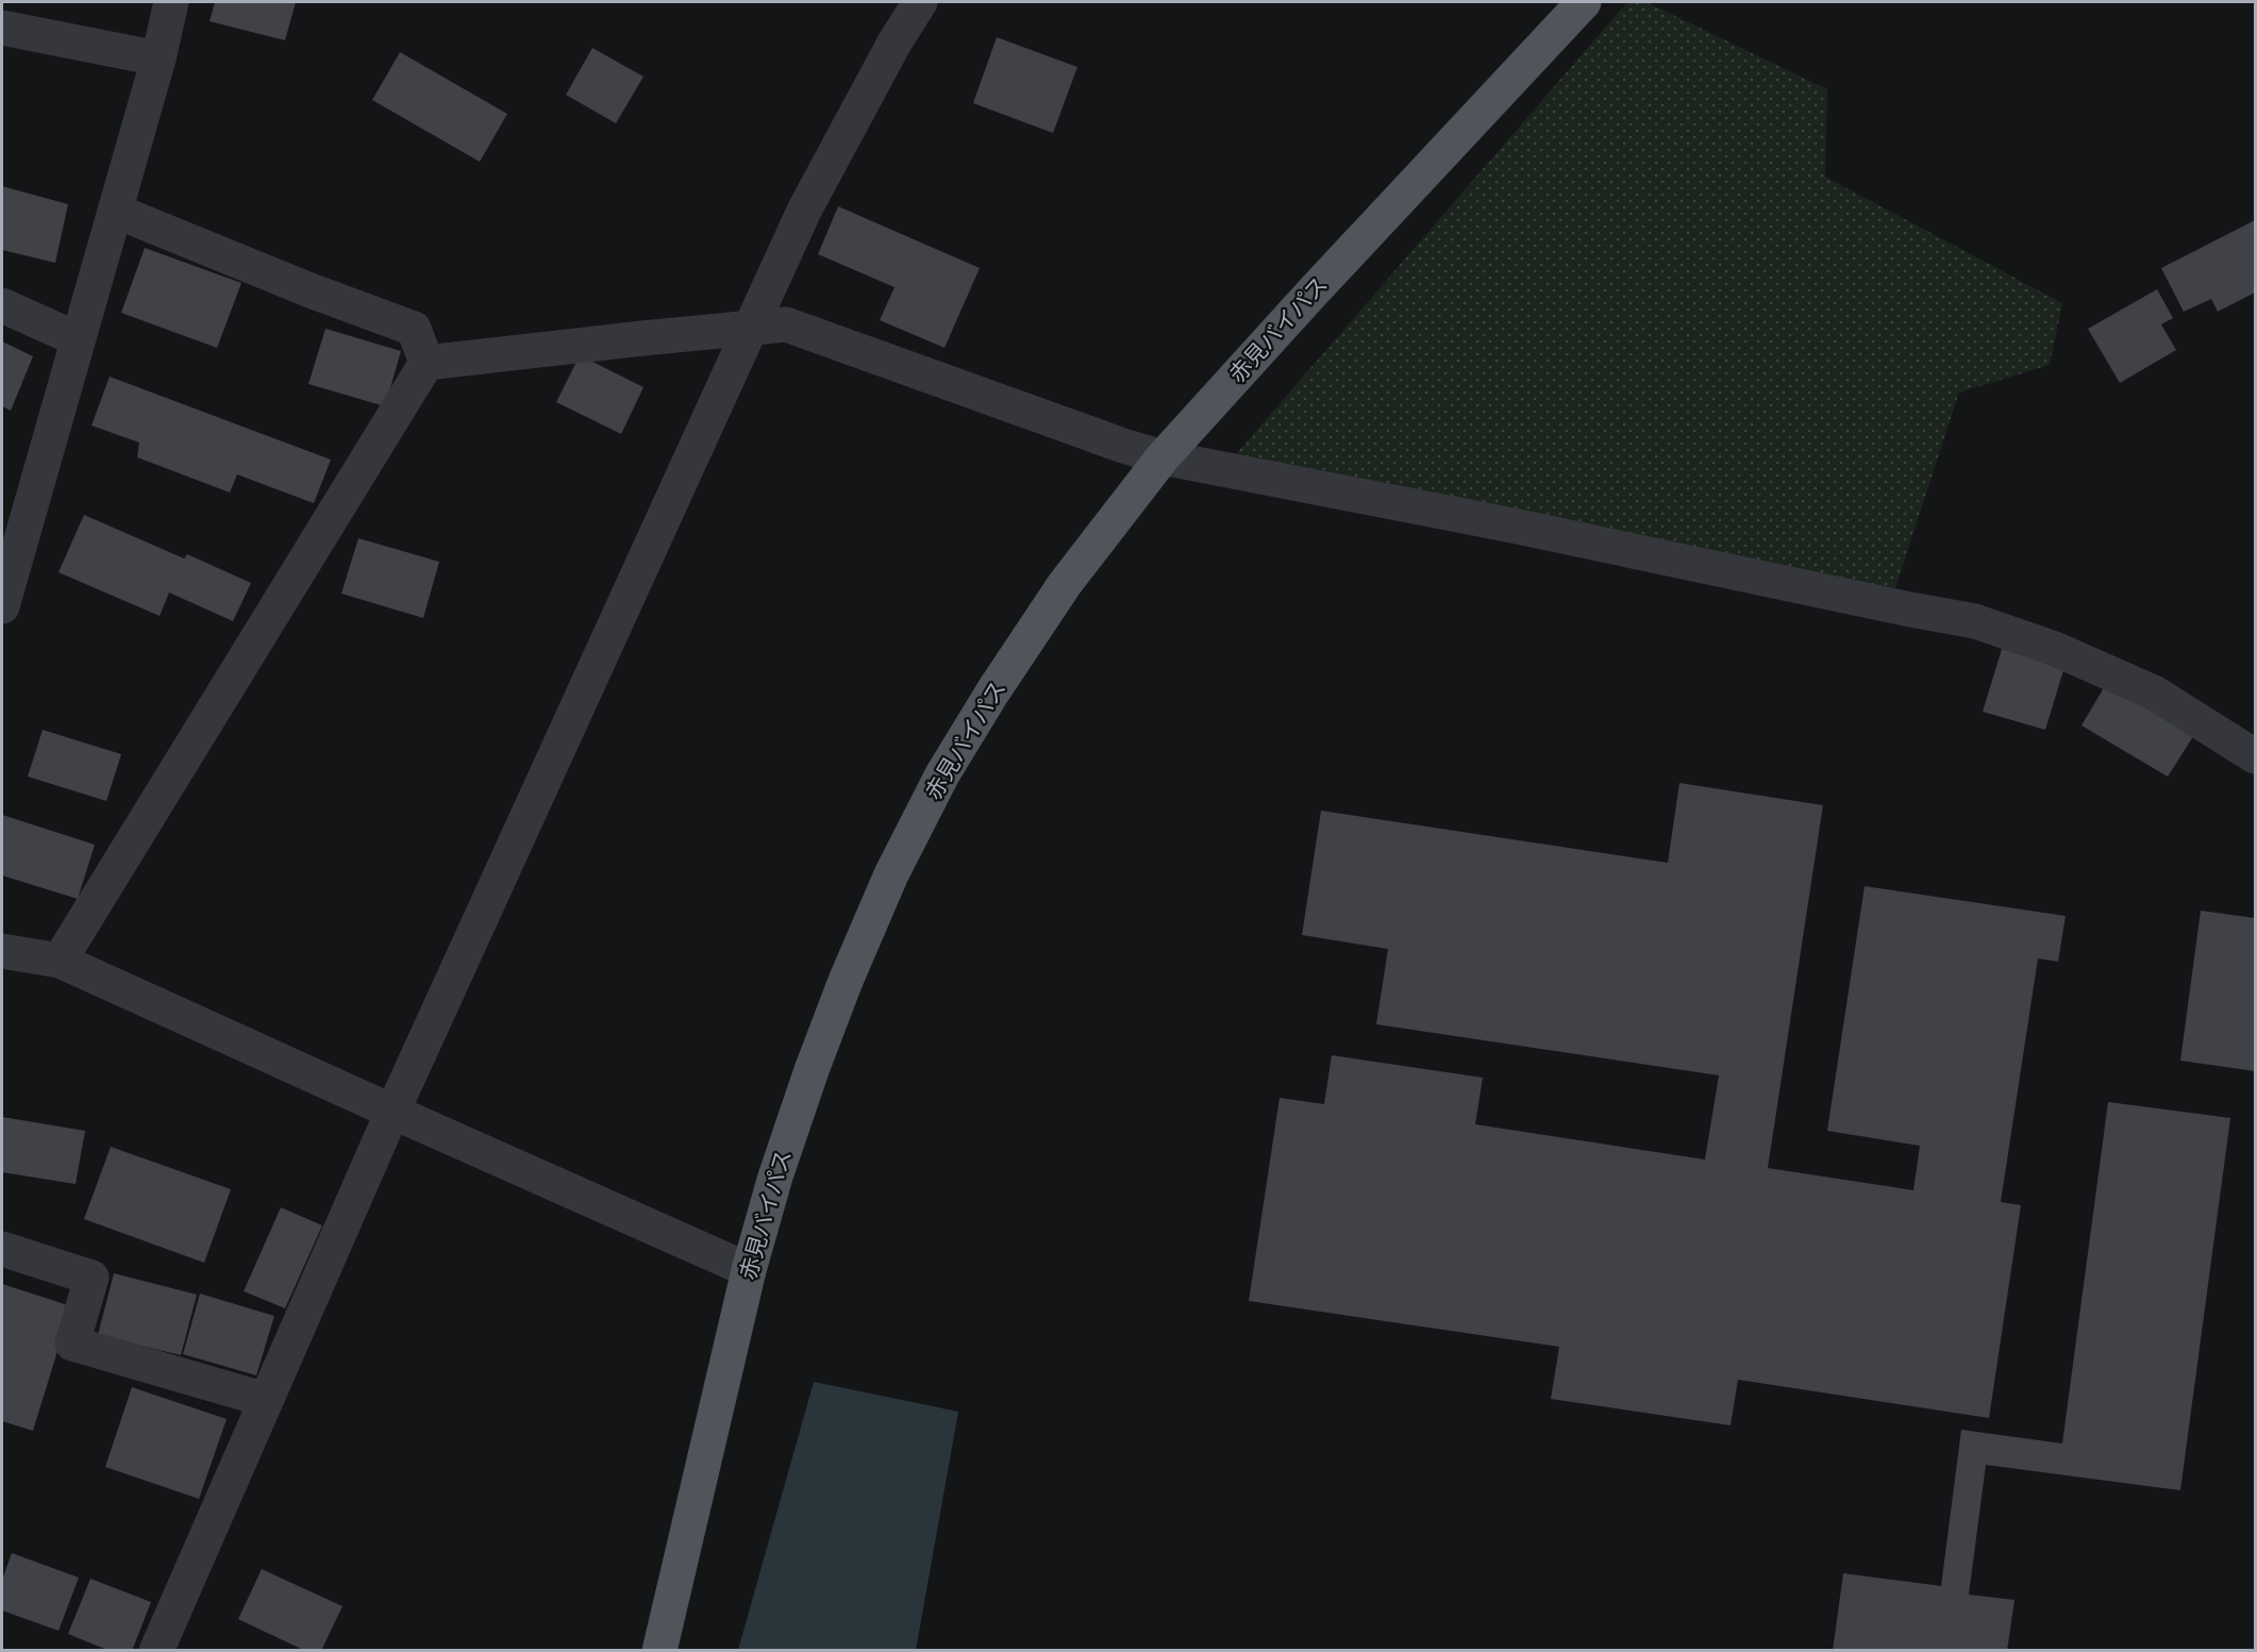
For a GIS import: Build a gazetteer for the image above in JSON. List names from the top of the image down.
{
  "streets": {
    "main road": ["赤見バイパス"]
  }
}
